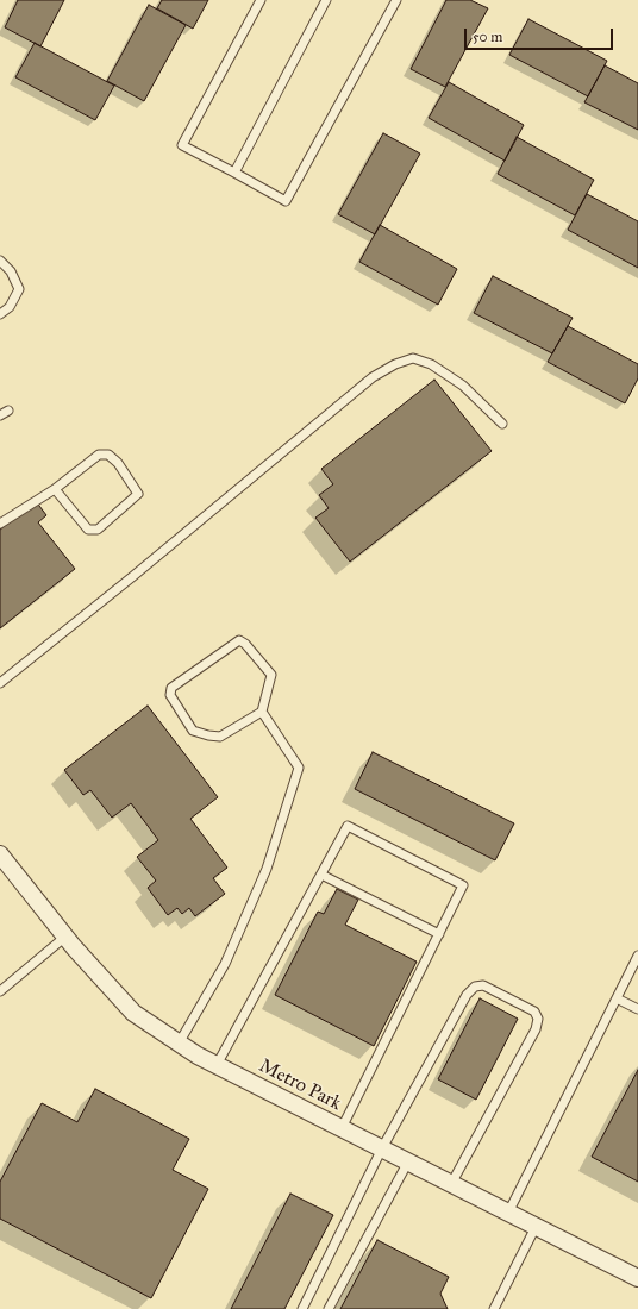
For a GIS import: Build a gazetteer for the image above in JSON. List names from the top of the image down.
{
  "streets": {
    "street": ["Metro Park"]
  },
  "scale_bar": "50 m"
}
